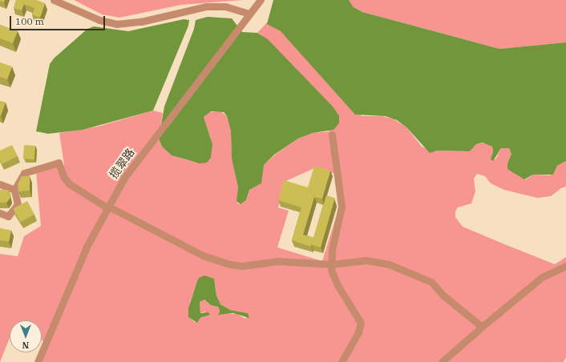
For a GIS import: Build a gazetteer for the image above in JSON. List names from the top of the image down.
{
  "streets": {
    "street": ["揽翠路"]
  },
  "scale_bar": "100 m",
  "north": "bottom"
}
